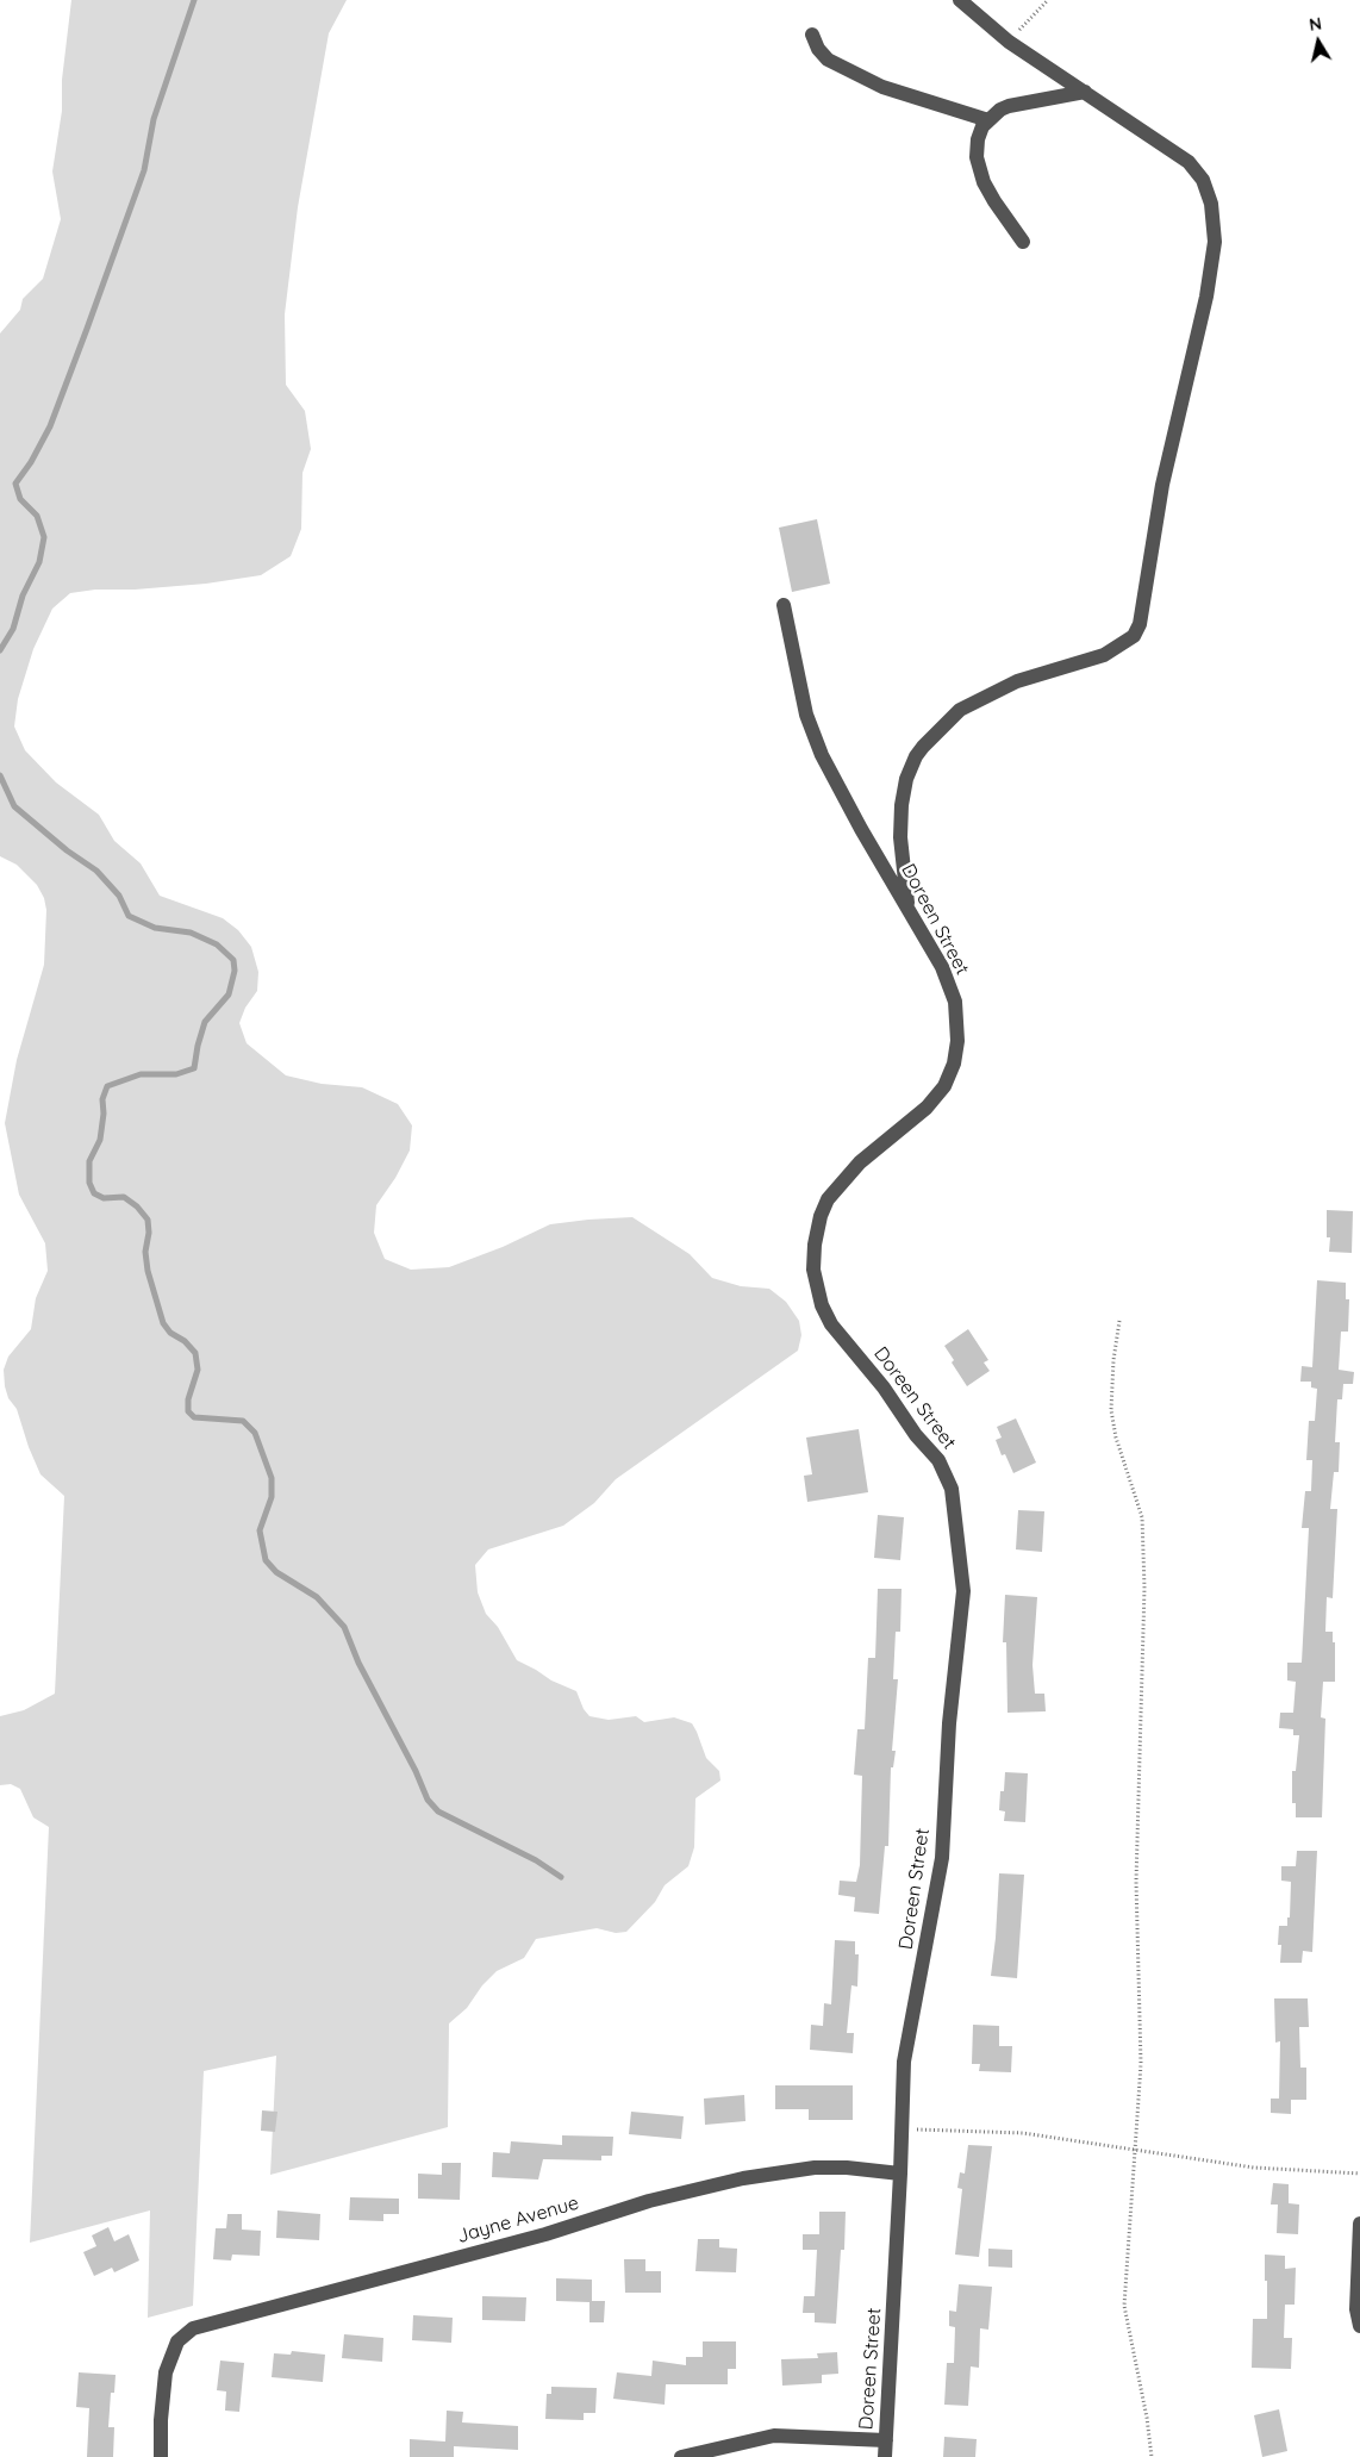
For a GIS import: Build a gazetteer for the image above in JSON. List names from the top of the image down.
{
  "streets": {
    "street": ["Doreen Street", "Jayne Avenue"]
  },
  "crossings": [
    ["Doreen Street", "Jayne Avenue"]
  ],
  "north": "top"
}
